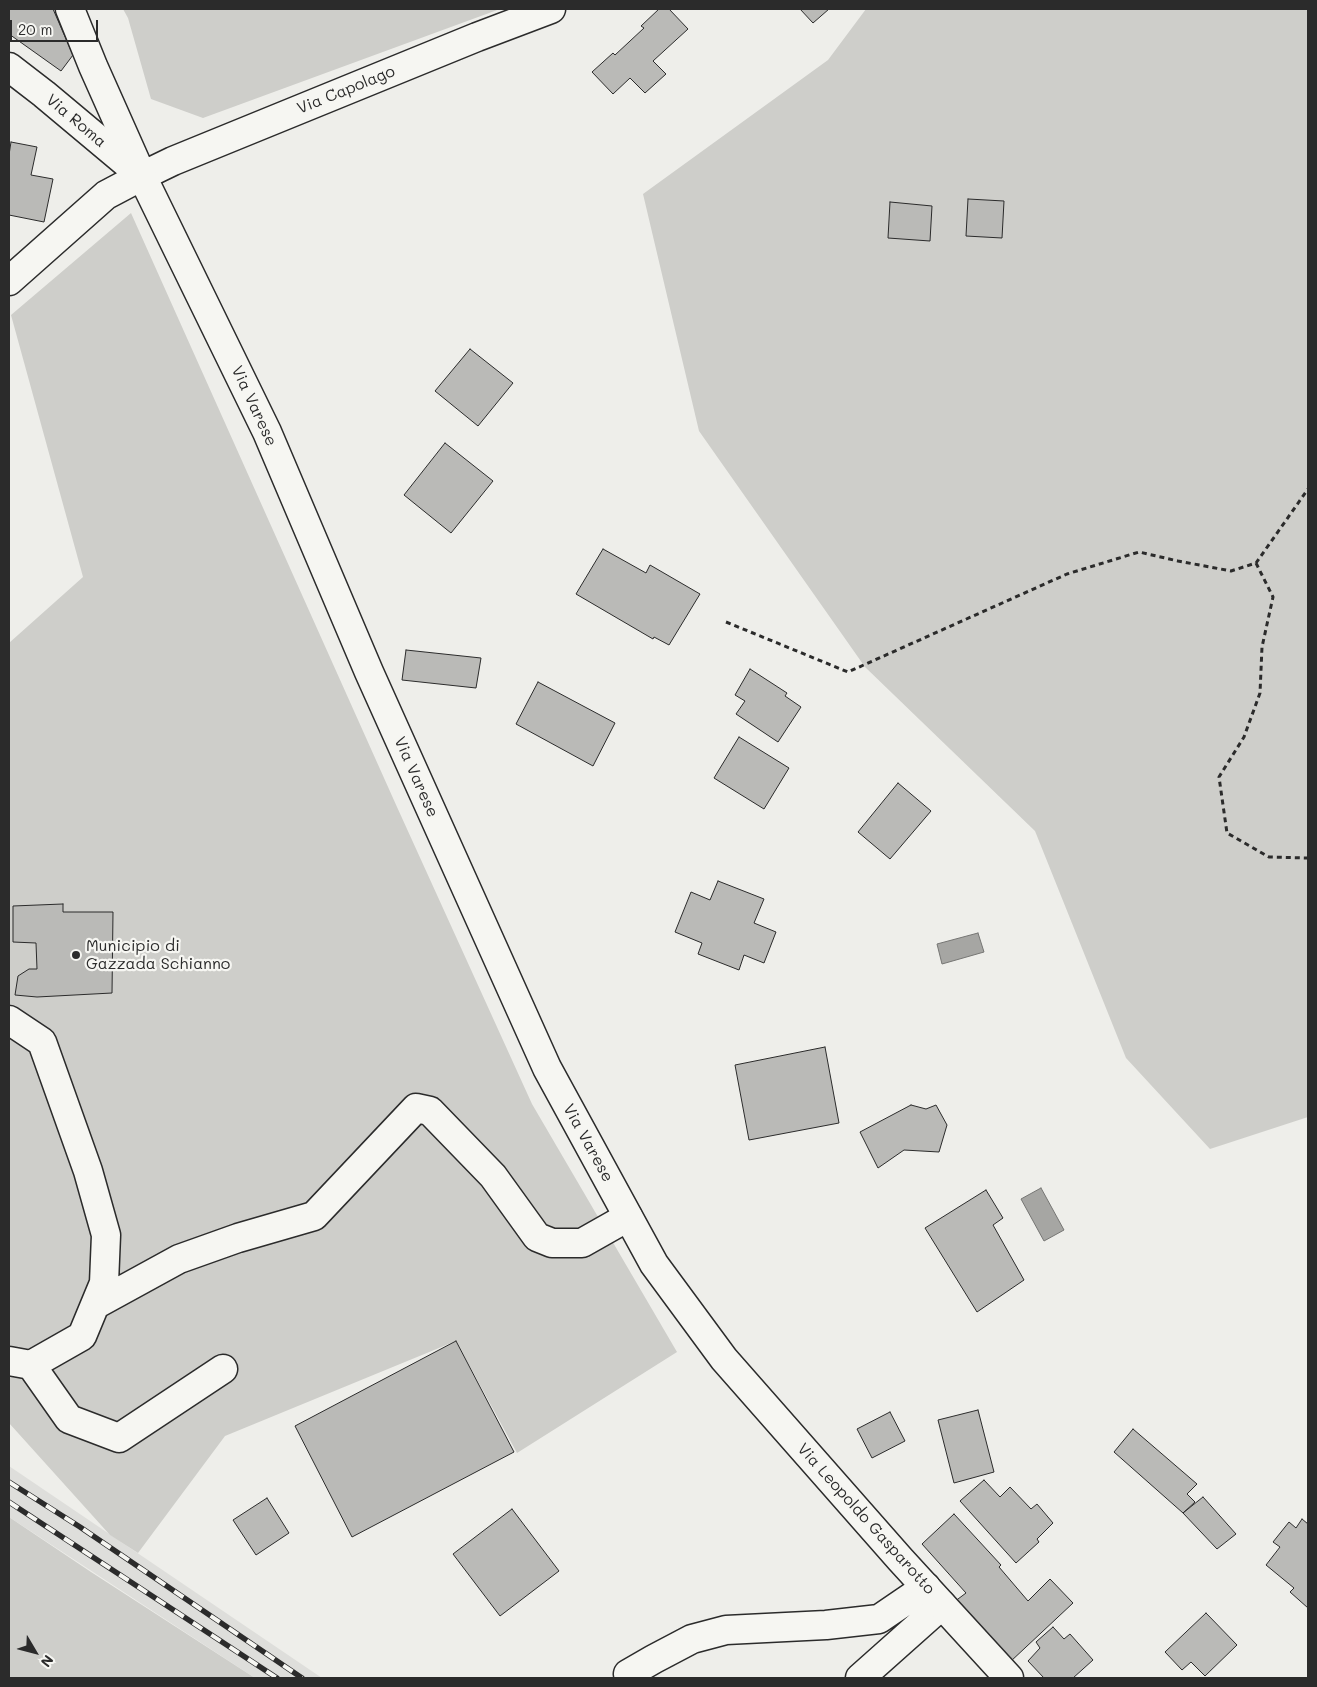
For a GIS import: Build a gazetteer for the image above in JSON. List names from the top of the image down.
{
  "streets": {
    "main road": [
      "Via Capolago",
      "Via Roma",
      "Via Varese",
      "Via Leopoldo Gasparotto"
    ]
  },
  "crossings": [
    ["Via Capolago", "Via Roma"],
    ["Via Capolago", "Via Varese"],
    ["Via Roma", "Via Varese"],
    ["Via Varese", "Via Leopoldo Gasparotto"]
  ],
  "places": ["Municipio di Gazzada Schianno"],
  "scale_bar": "20 m",
  "north": "bottom right"
}
